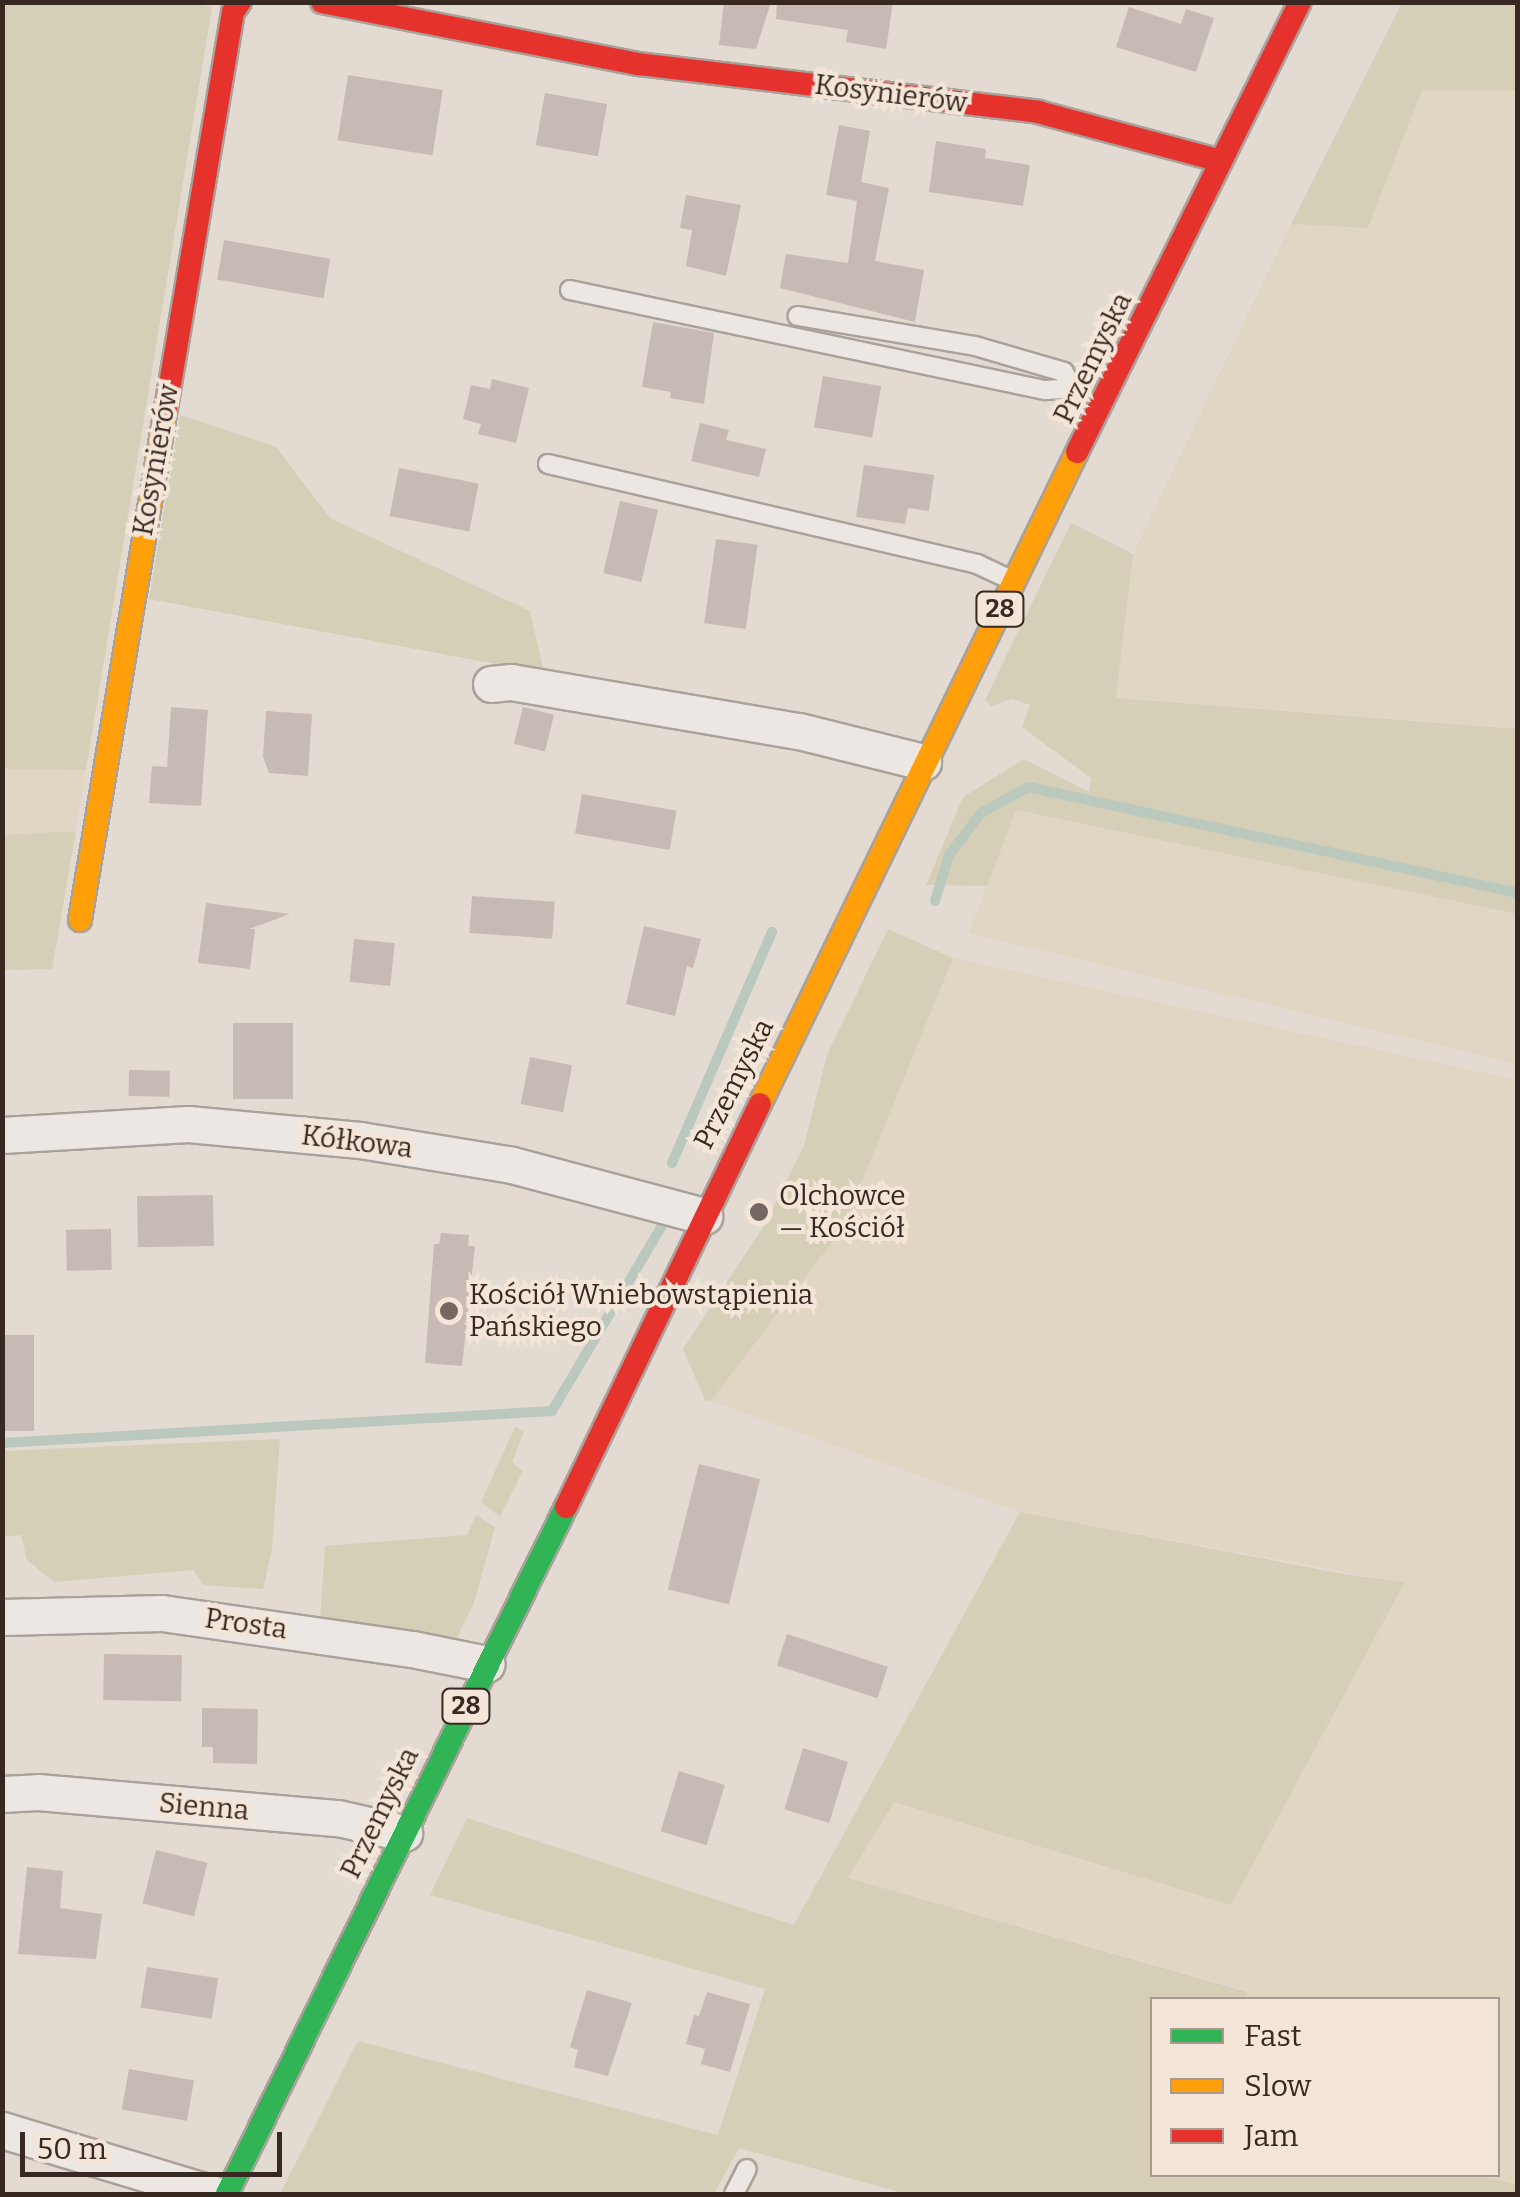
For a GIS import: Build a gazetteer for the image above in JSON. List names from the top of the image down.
{
  "streets": {
    "main road": ["Kosynierów", "Przemyska", "28"],
    "street": ["Kółkowa", "Prosta", "Sienna"]
  },
  "crossings": [
    ["Kosynierów", "Przemyska"],
    ["Przemyska", "Kółkowa"],
    ["Przemyska", "Prosta"],
    ["Przemyska", "Sienna"]
  ],
  "places": ["Olchowce — Kościół", "Kościół Wniebowstąpienia Pańskiego"],
  "legend": ["Fast", "Slow", "Jam"],
  "scale_bar": "50 m"
}
